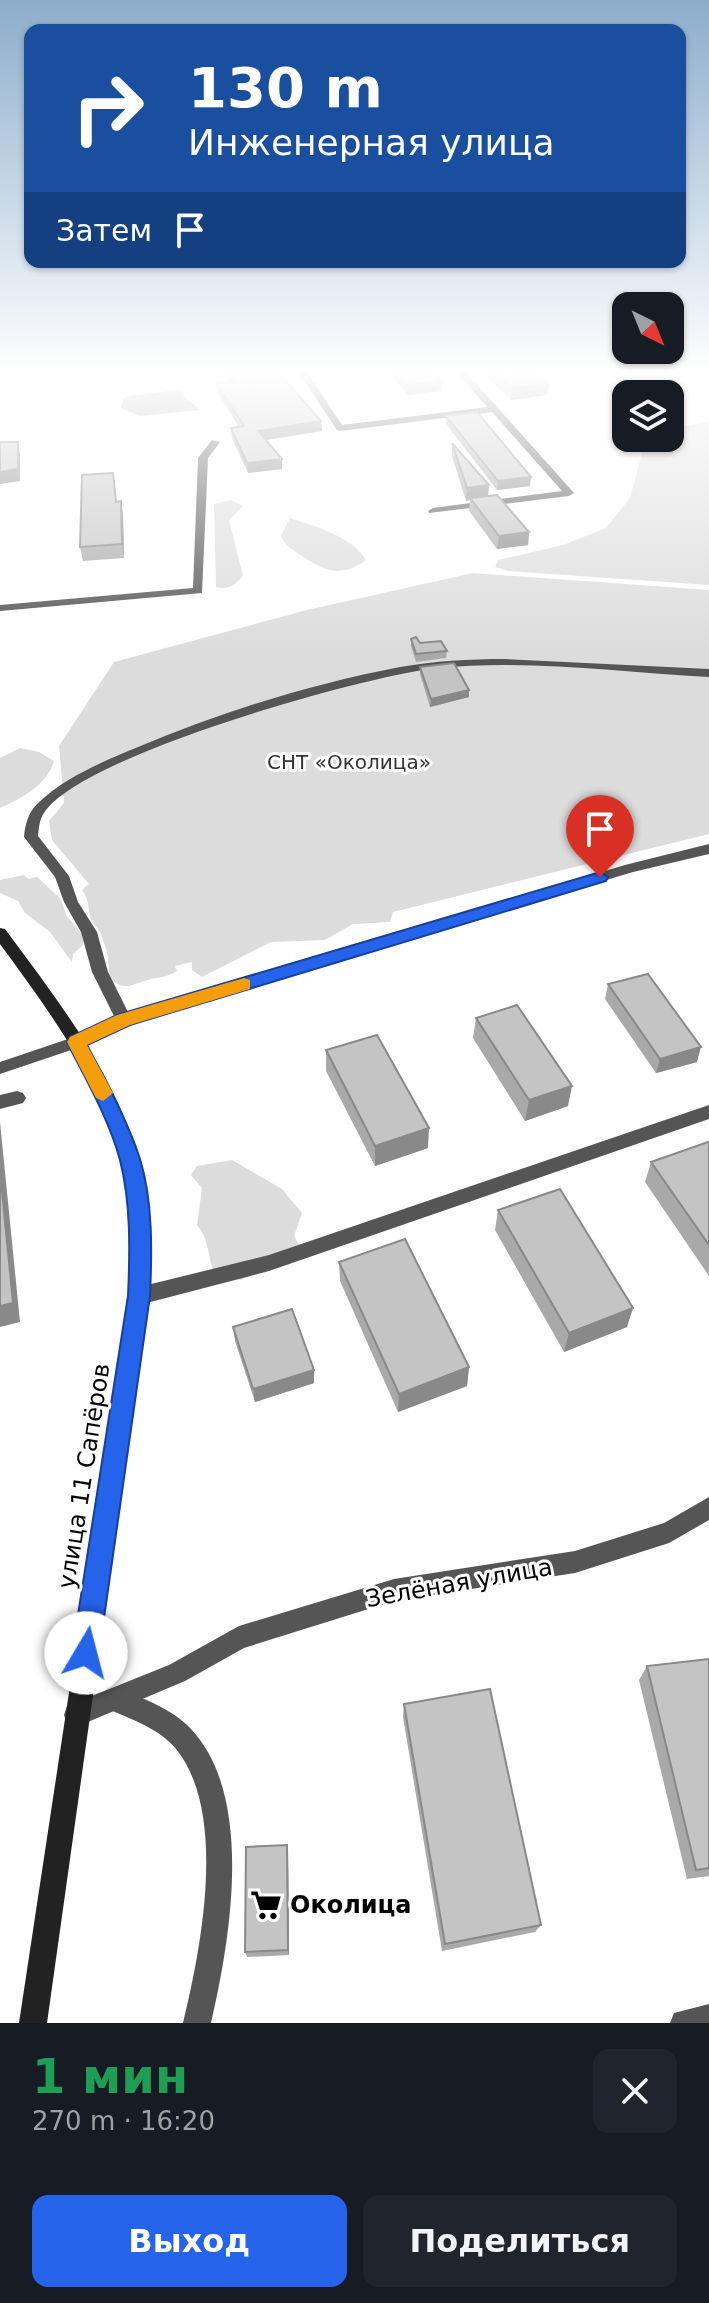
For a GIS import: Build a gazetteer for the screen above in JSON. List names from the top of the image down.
{
  "streets": {
    "main road": ["улица 11 Сапёров"],
    "street": ["Зелёная улица"]
  },
  "crossings": [
    ["улица 11 Сапёров", "Зелёная улица"]
  ],
  "parks": ["СНТ «Околица»"],
  "places": {
    "supermarket": ["Околица"]
  },
  "north": "bottom right",
  "page": {
    "turn": ["130 m", "Инженерная улица"],
    "then": "Затем",
    "heading": ["1 мин", "270 m · 16:20"],
    "buttons": ["Выход", "Поделиться"]
  }
}
